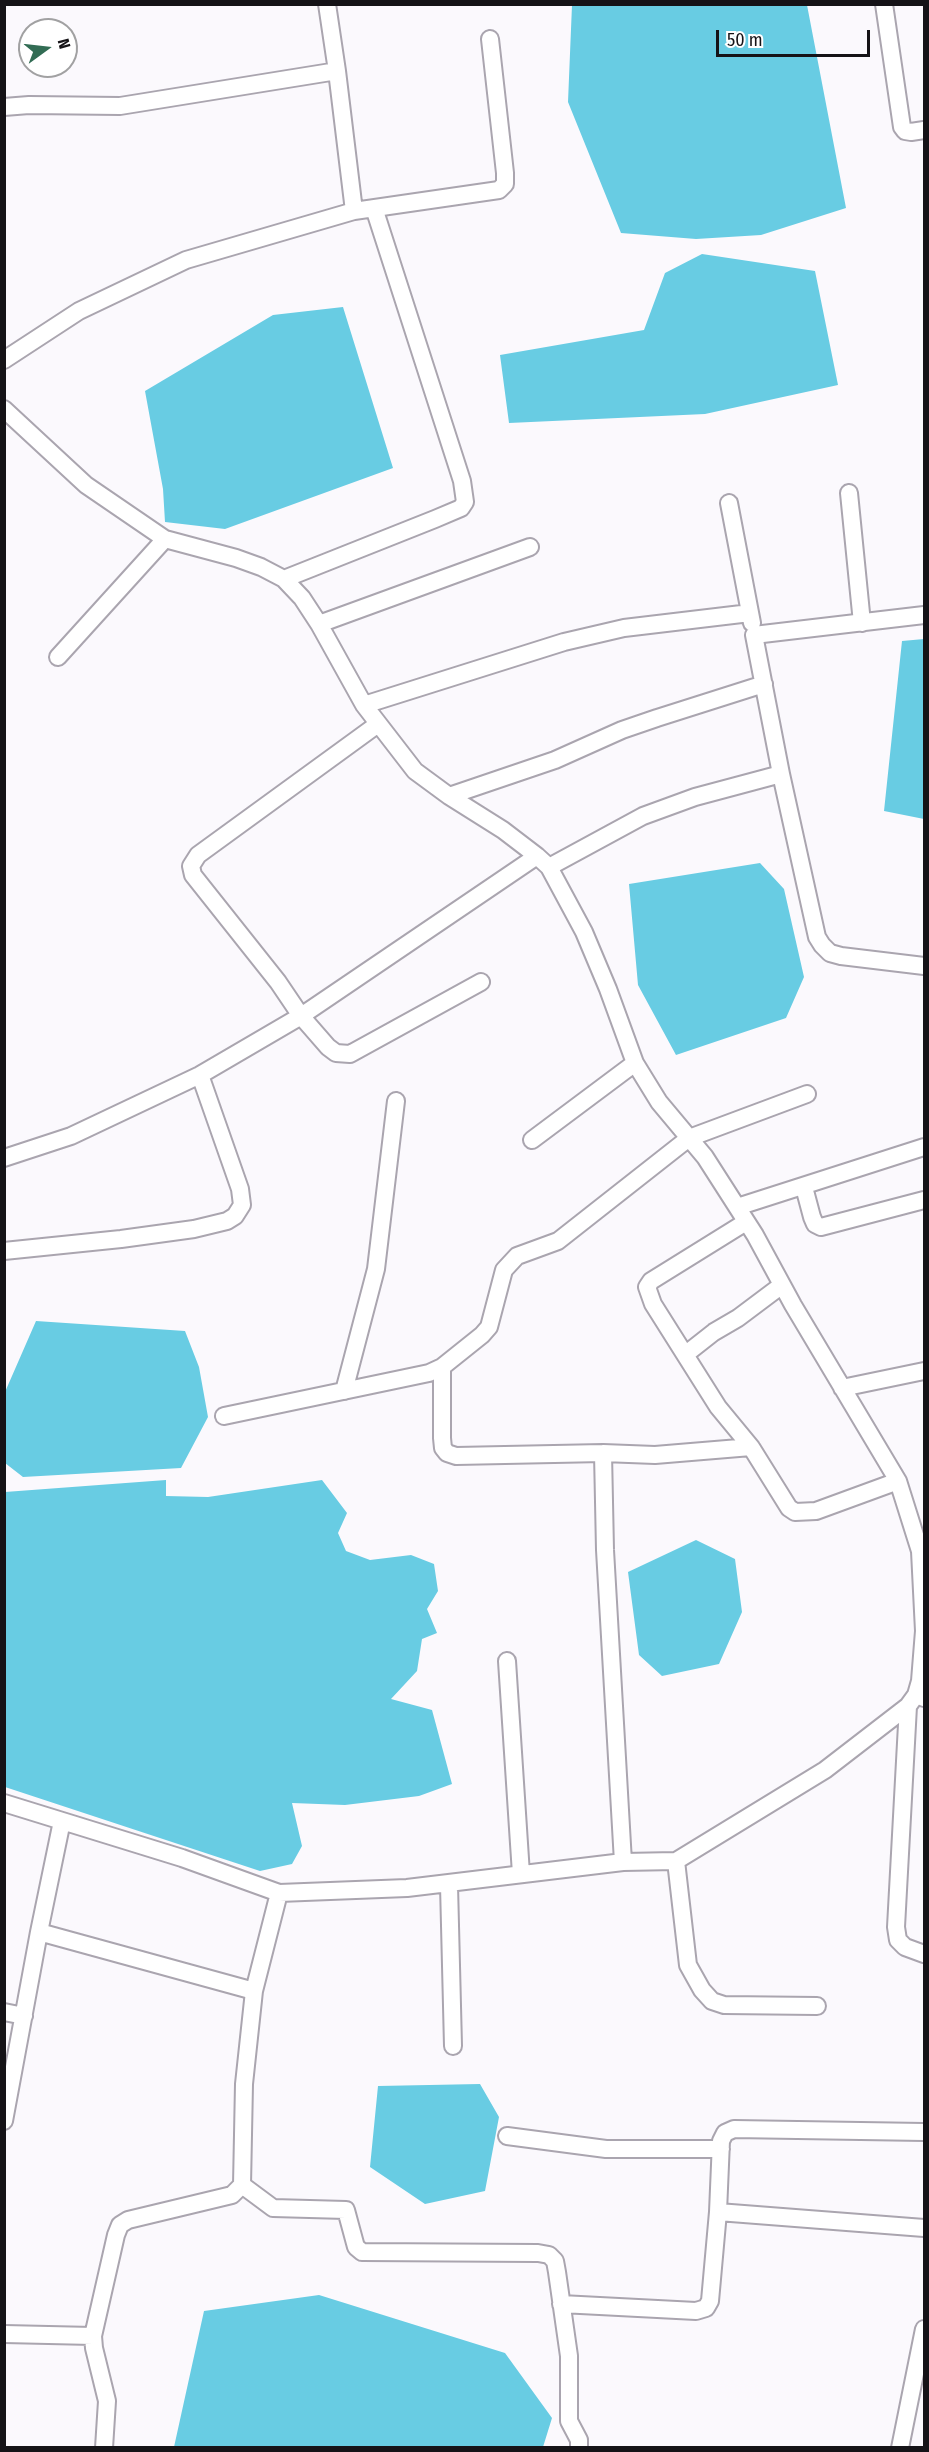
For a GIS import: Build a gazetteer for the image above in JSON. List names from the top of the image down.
{
  "scale_bar": "50 m",
  "north": "right"
}
